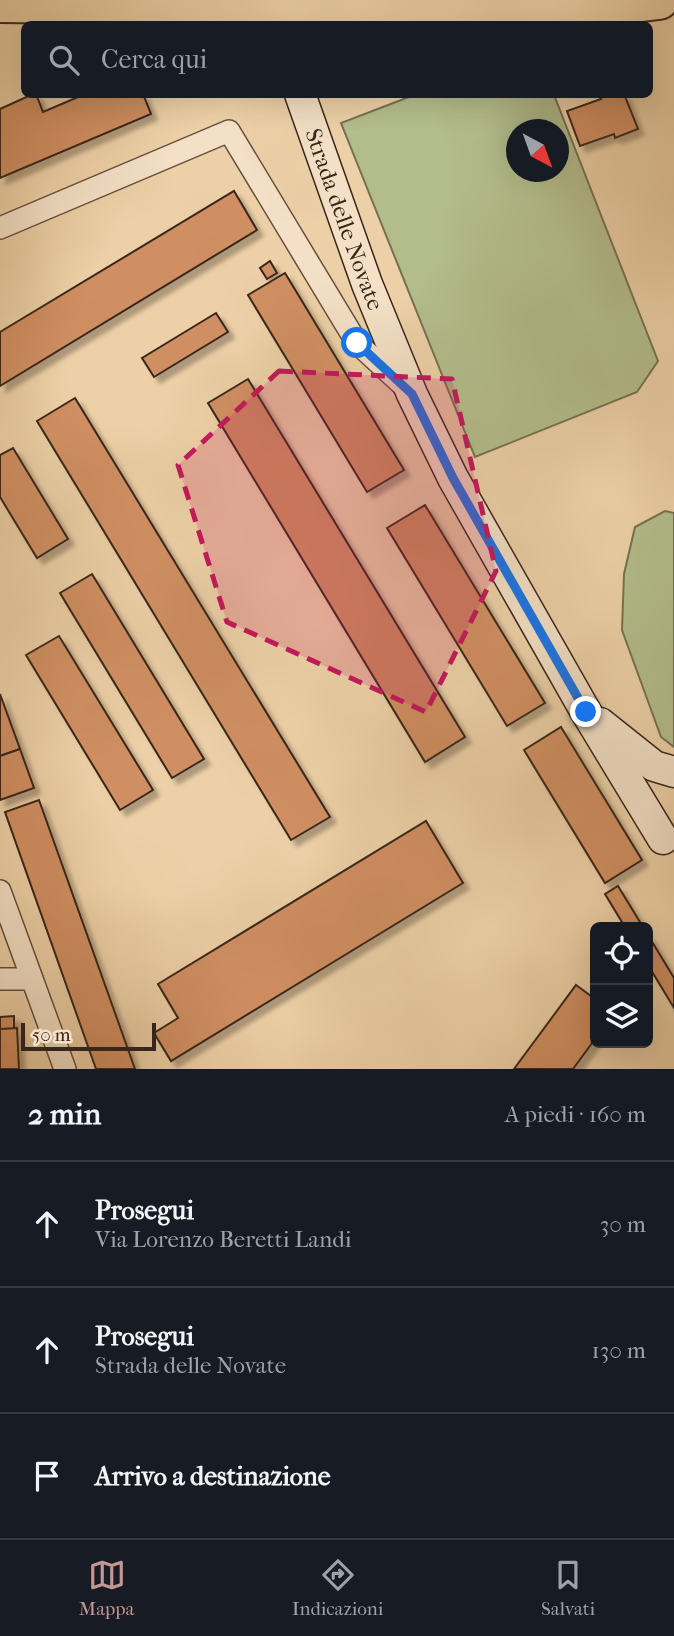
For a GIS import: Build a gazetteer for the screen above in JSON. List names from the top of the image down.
{
  "streets": {
    "street": ["Strada delle Novate"]
  },
  "scale_bar": "50 m",
  "north": "bottom right",
  "page": {
    "search": "Cerca qui",
    "scale": "50 m",
    "heading": ["2 min", "A piedi · 160 m"],
    "list": [
      ["Prosegui", "Via Lorenzo Beretti Landi", "30 m"],
      ["Prosegui", "Strada delle Novate", "130 m"],
      "Arrivo a destinazione"
    ],
    "nav": ["Mappa", "Indicazioni", "Salvati"]
  }
}
